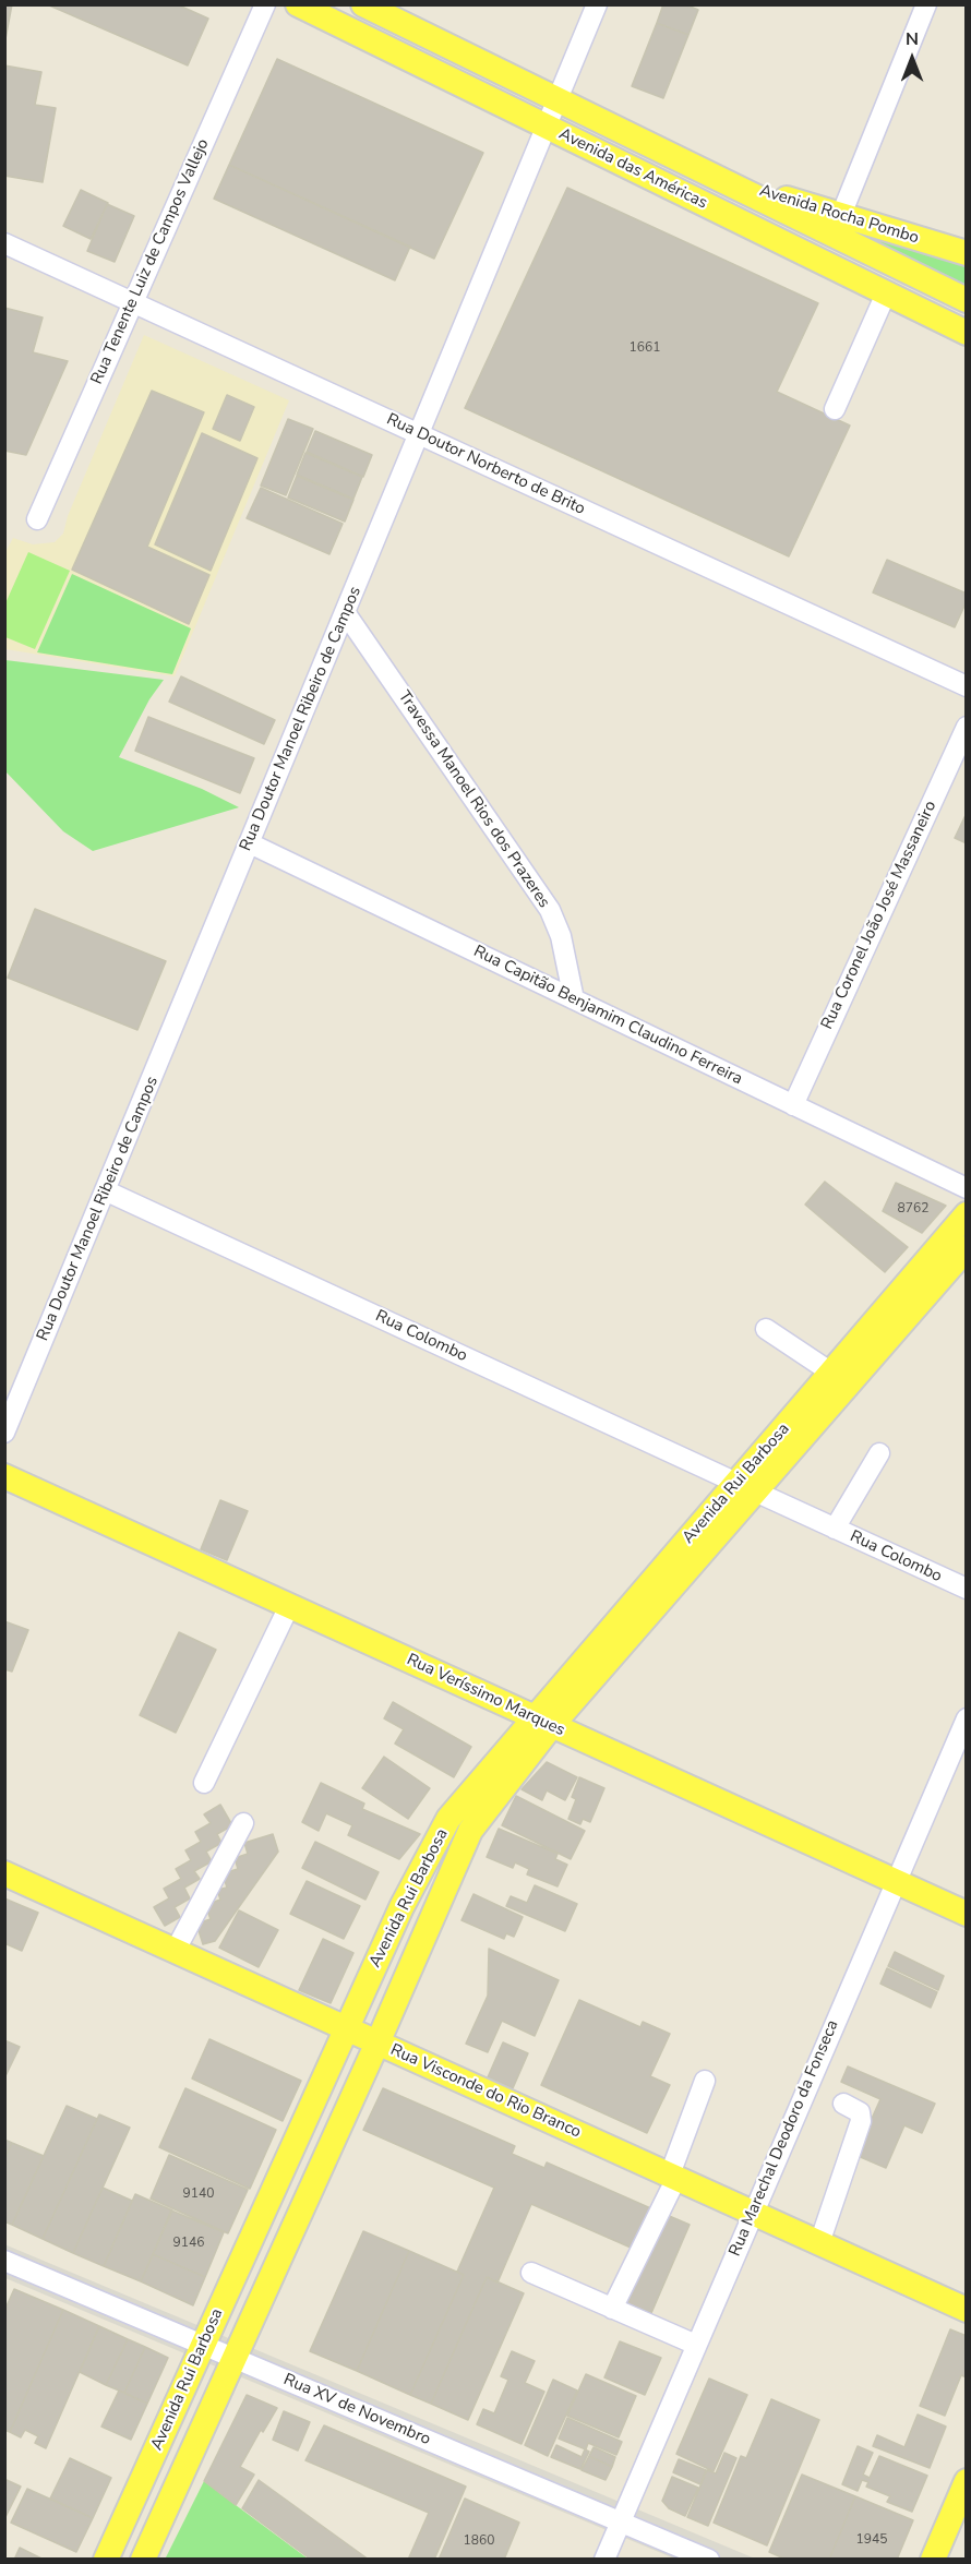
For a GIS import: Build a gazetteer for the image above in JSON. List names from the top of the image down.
{
  "streets": {
    "main road": [
      "Avenida das Américas",
      "Avenida Rocha Pombo",
      "Avenida Rui Barbosa",
      "Rua Veríssimo Marques",
      "Rua Visconde do Rio Branco"
    ],
    "street": [
      "Rua Tenente Luiz de Campos Vallejo",
      "Rua Doutor Norberto de Brito",
      "Rua Doutor Manoel Ribeiro de Campos",
      "Travessa Manoel Rios dos Prazeres",
      "Rua Coronel João José Massaneiro",
      "Rua Capitão Benjamim Claudino Ferreira",
      "Rua Colombo",
      "Rua Marechal Deodoro da Fonseca",
      "Rua XV de Novembro"
    ]
  },
  "crossings": [
    ["Avenida das Américas", "Avenida Rocha Pombo"],
    ["Avenida das Américas", "Rua Doutor Manoel Ribeiro de Campos"],
    ["Rua Tenente Luiz de Campos Vallejo", "Rua Doutor Norberto de Brito"],
    ["Rua Doutor Norberto de Brito", "Rua Doutor Manoel Ribeiro de Campos"],
    ["Rua Doutor Manoel Ribeiro de Campos", "Travessa Manoel Rios dos Prazeres"],
    ["Rua Doutor Manoel Ribeiro de Campos", "Rua Capitão Benjamim Claudino Ferreira"],
    ["Rua Doutor Manoel Ribeiro de Campos", "Rua Colombo"],
    ["Travessa Manoel Rios dos Prazeres", "Rua Capitão Benjamim Claudino Ferreira"],
    ["Rua Coronel João José Massaneiro", "Rua Capitão Benjamim Claudino Ferreira"],
    ["Rua Colombo", "Avenida Rui Barbosa"],
    ["Avenida Rui Barbosa", "Rua Veríssimo Marques"],
    ["Avenida Rui Barbosa", "Rua Visconde do Rio Branco"],
    ["Avenida Rui Barbosa", "Rua XV de Novembro"],
    ["Rua Veríssimo Marques", "Rua Marechal Deodoro da Fonseca"],
    ["Rua Visconde do Rio Branco", "Rua Marechal Deodoro da Fonseca"],
    ["Rua Marechal Deodoro da Fonseca", "Rua XV de Novembro"]
  ],
  "house_numbers": [
    "1661",
    "8762",
    "9140",
    "9146",
    "1945",
    "1860"
  ],
  "north": "top"
}
